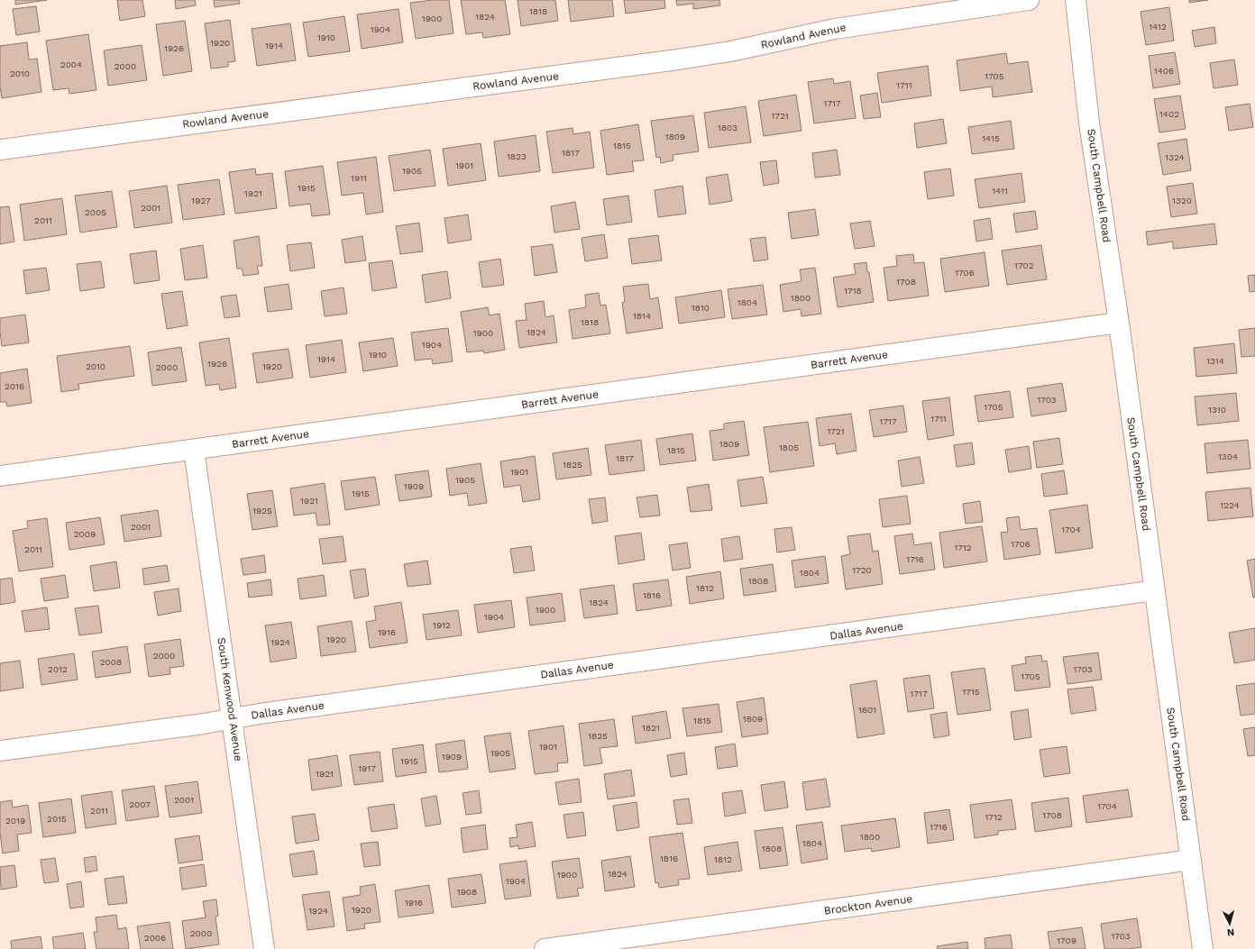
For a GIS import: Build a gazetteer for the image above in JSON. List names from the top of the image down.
{
  "streets": {
    "street": [
      "Rowland Avenue",
      "South Campbell Road",
      "Barrett Avenue",
      "Dallas Avenue",
      "South Kenwood Avenue",
      "Brockton Avenue"
    ]
  },
  "crossings": [
    ["South Campbell Road", "Barrett Avenue"],
    ["South Campbell Road", "Dallas Avenue"],
    ["South Campbell Road", "Brockton Avenue"],
    ["Barrett Avenue", "South Kenwood Avenue"],
    ["Dallas Avenue", "South Kenwood Avenue"]
  ],
  "house_numbers": [
    "1818",
    "1824",
    "1900",
    "1412",
    "1904",
    "1910",
    "1920",
    "1914",
    "1926",
    "2004",
    "2000",
    "1406",
    "2010",
    "1705",
    "1711",
    "1717",
    "1402",
    "1721",
    "1803",
    "1809",
    "1415",
    "1815",
    "1817",
    "1823",
    "1324",
    "1901",
    "1905",
    "1911",
    "1915",
    "1411",
    "1921",
    "1927",
    "1320",
    "2001",
    "2005",
    "2011",
    "1702",
    "1706",
    "1708",
    "1718",
    "1800",
    "1804",
    "1810",
    "1814",
    "1818",
    "1824",
    "1900",
    "1904",
    "1910",
    "1914",
    "1314",
    "1926",
    "2010",
    "1920",
    "2000",
    "2016",
    "1703",
    "1705",
    "1310",
    "1711",
    "1717",
    "1721",
    "1809",
    "1805",
    "1815",
    "1304",
    "1817",
    "1825",
    "1901",
    "1905",
    "1909",
    "1915",
    "1921",
    "1224",
    "1925",
    "2001",
    "1704",
    "2009",
    "1706",
    "1712",
    "2011",
    "1716",
    "1720",
    "1804",
    "1808",
    "1812",
    "1816",
    "1824",
    "1900",
    "1904",
    "1912",
    "1916",
    "1920",
    "1924",
    "2000",
    "2008",
    "2012",
    "1703",
    "1705",
    "1715",
    "1717",
    "1801",
    "1809",
    "1815",
    "1821",
    "1825",
    "1901",
    "1905",
    "1909",
    "1915",
    "1917",
    "1921",
    "2001",
    "2007",
    "1704",
    "2011",
    "1708",
    "1712",
    "2015",
    "2019",
    "1716",
    "1800",
    "1804",
    "1808",
    "1816",
    "1812",
    "1824",
    "1900",
    "1904",
    "1908",
    "1916",
    "1920",
    "1924",
    "2000",
    "1703",
    "2006",
    "1709"
  ],
  "north": "bottom"
}
